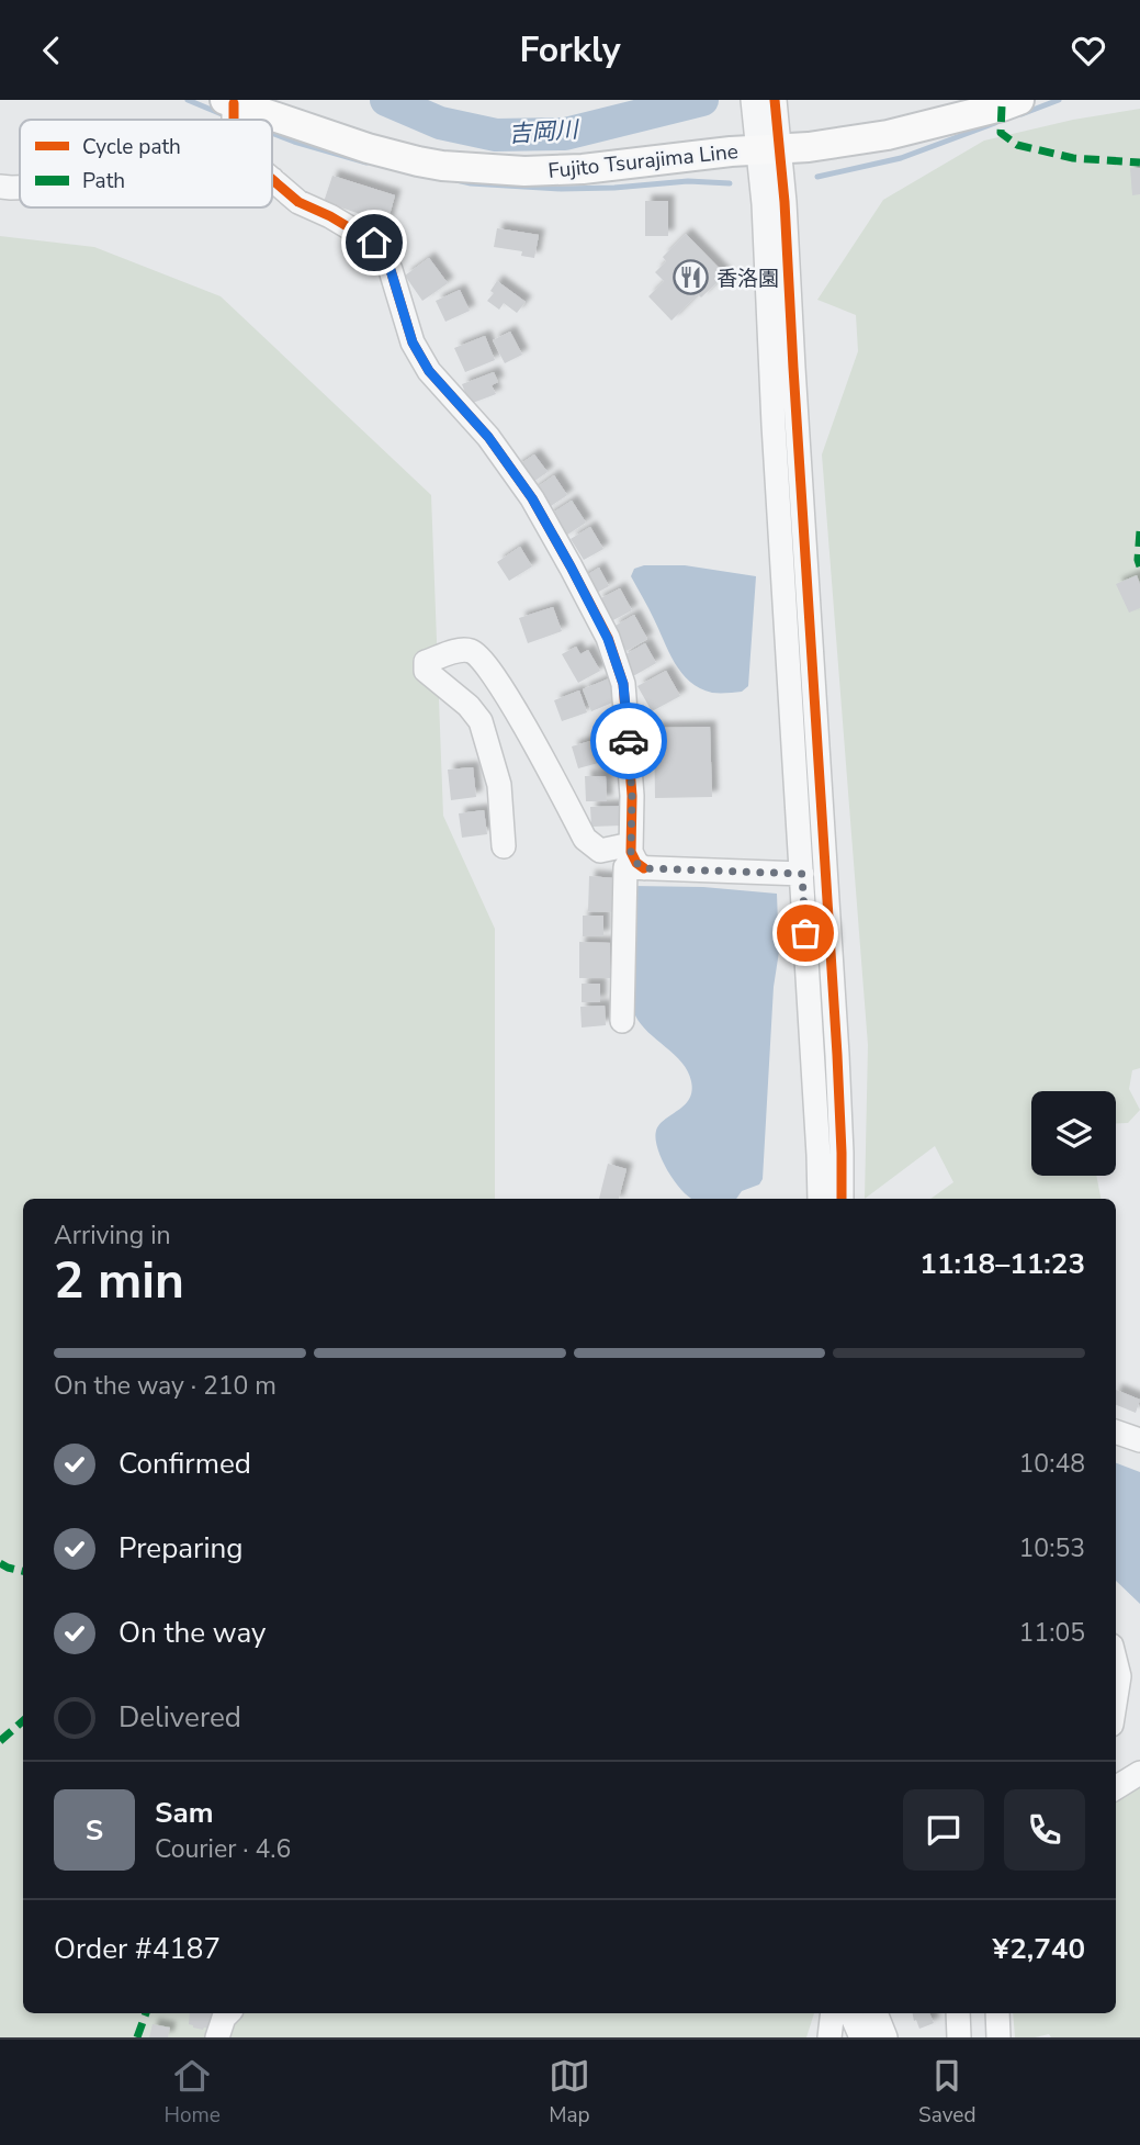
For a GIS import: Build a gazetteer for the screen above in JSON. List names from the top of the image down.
{
  "streets": {
    "main road": ["Fujito Tsurajima Line"]
  },
  "water": ["吉岡川"],
  "places": {
    "restaurant": ["香洛園"]
  },
  "legend": ["Cycle path", "Path"],
  "page": {
    "header": "Forkly",
    "heading": ["2 min", "Arriving in", "11:18–11:23"],
    "panel": [
      "Sam",
      "Courier · 4.6",
      "Order #4187",
      "¥2,740"
    ],
    "bar": "On the way · 210 m",
    "list": [
      ["Confirmed", "10:48"],
      ["Preparing", "10:53"],
      ["On the way", "11:05"],
      "Delivered"
    ],
    "round": "S",
    "tabs": ["Home", "Map", "Saved"]
  }
}
